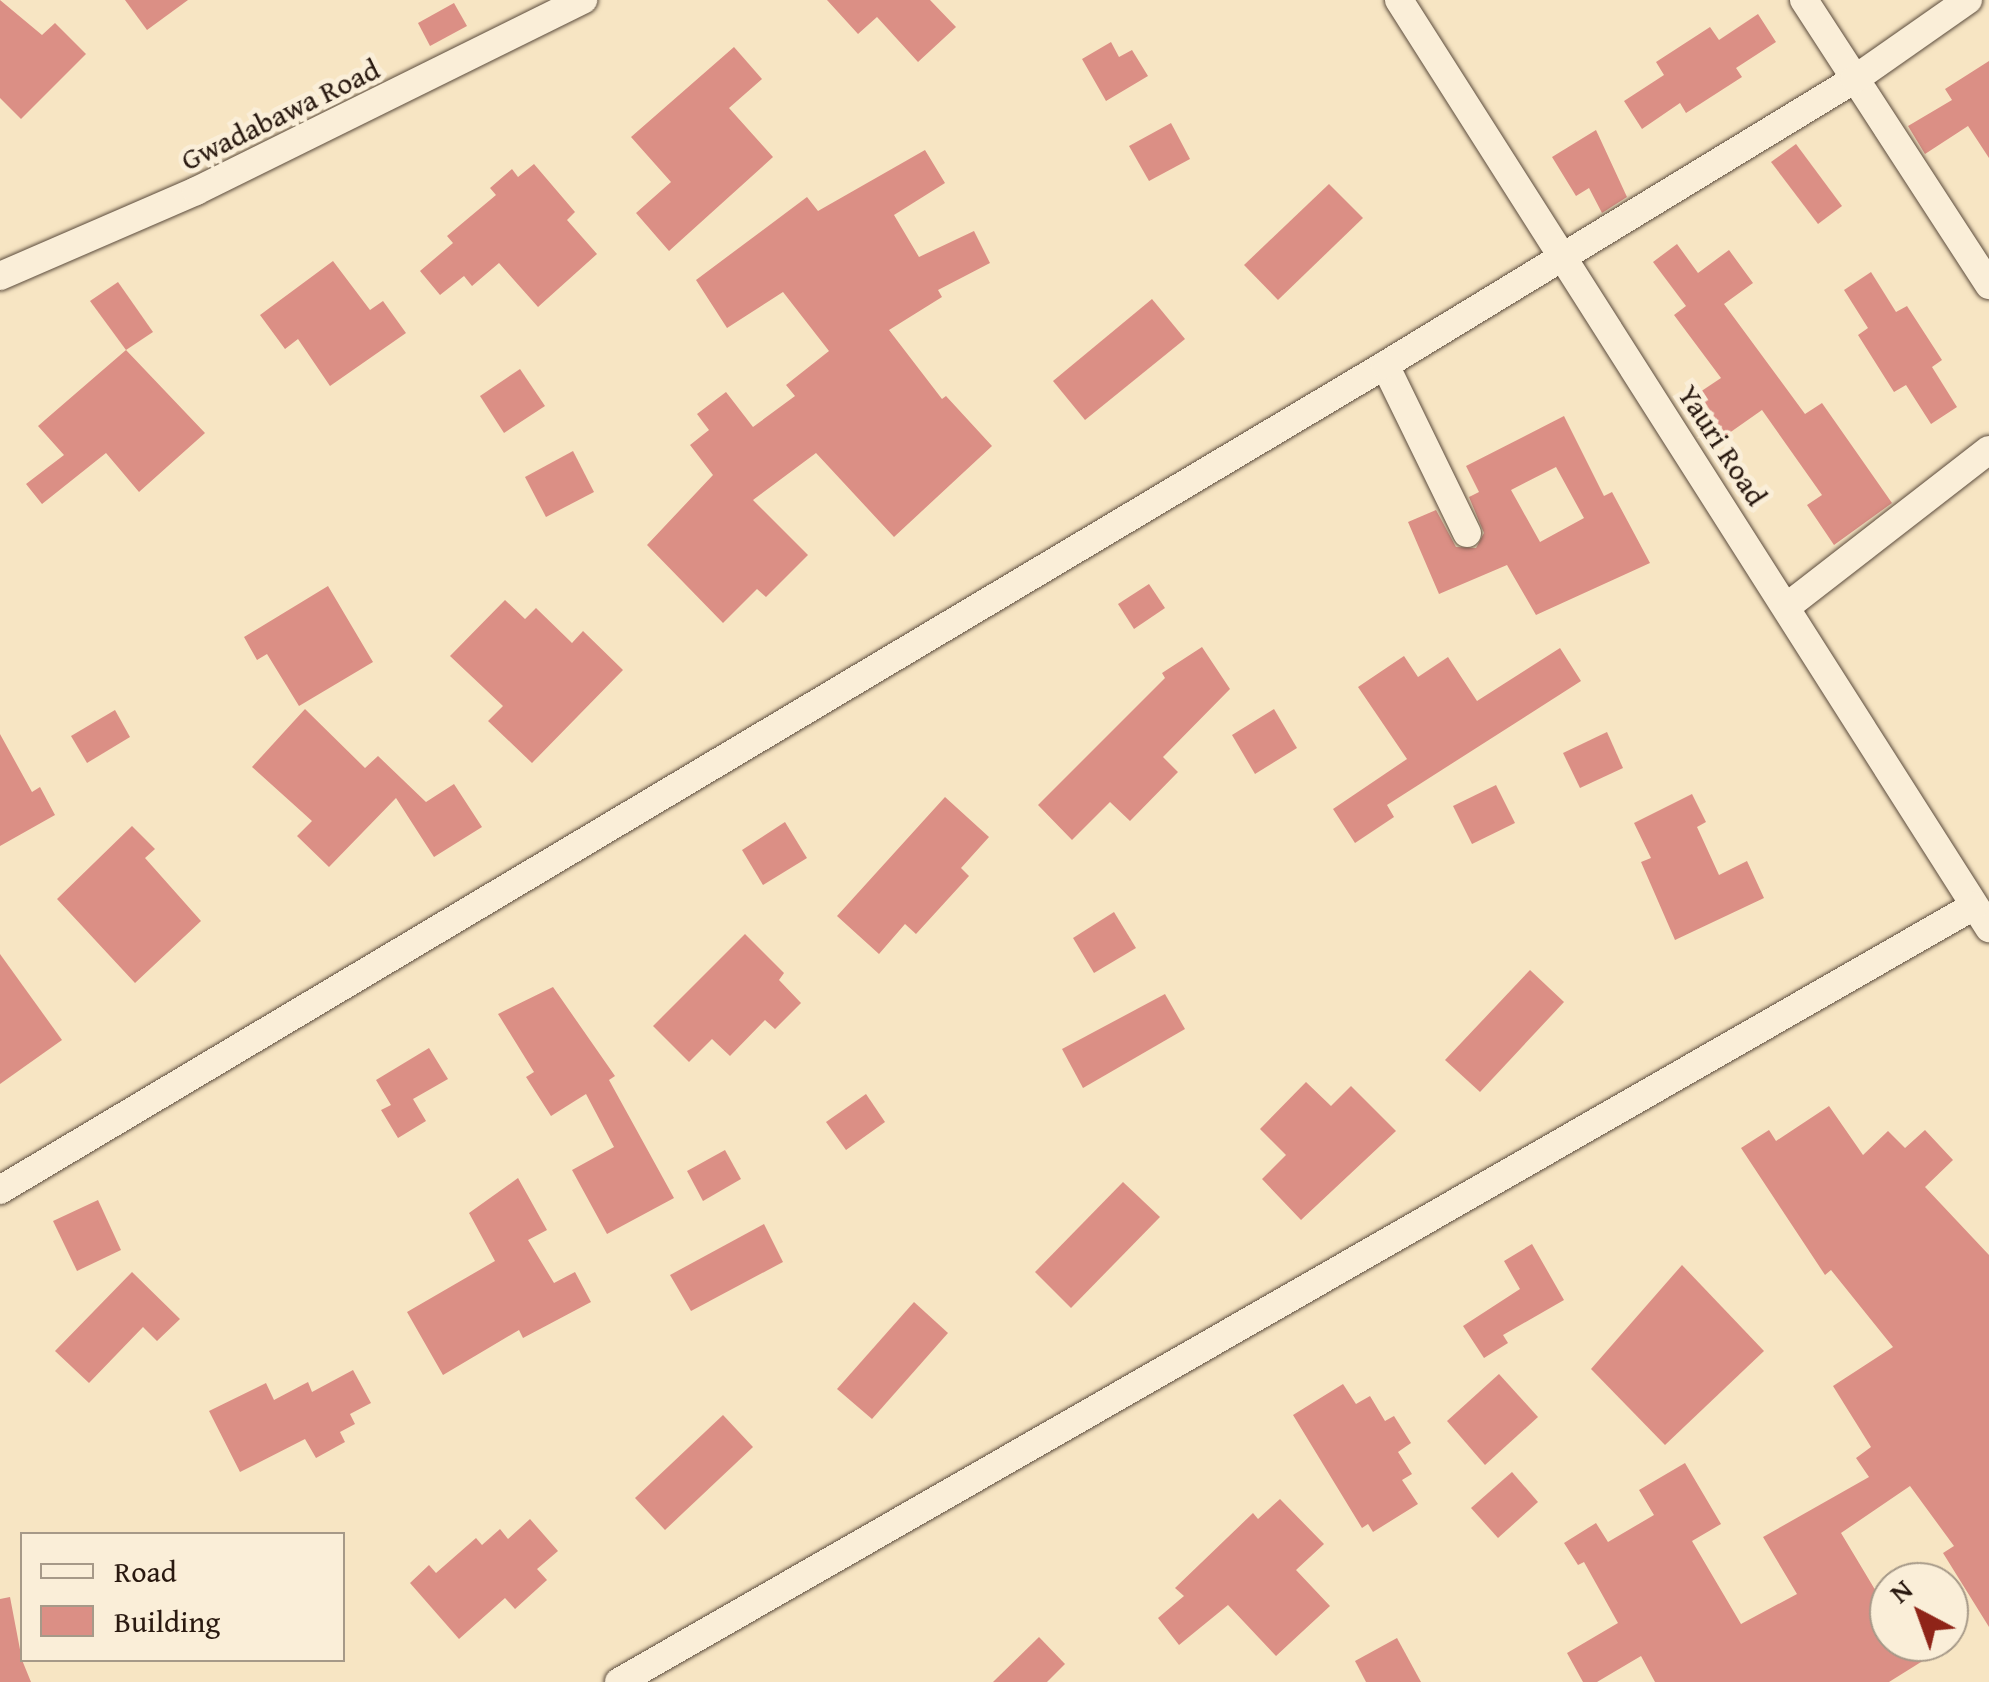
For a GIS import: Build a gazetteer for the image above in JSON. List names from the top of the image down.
{
  "streets": {
    "street": ["Gwadabawa Road", "Yauri Road"]
  },
  "legend": ["Road", "Building"],
  "north": "top left"
}
